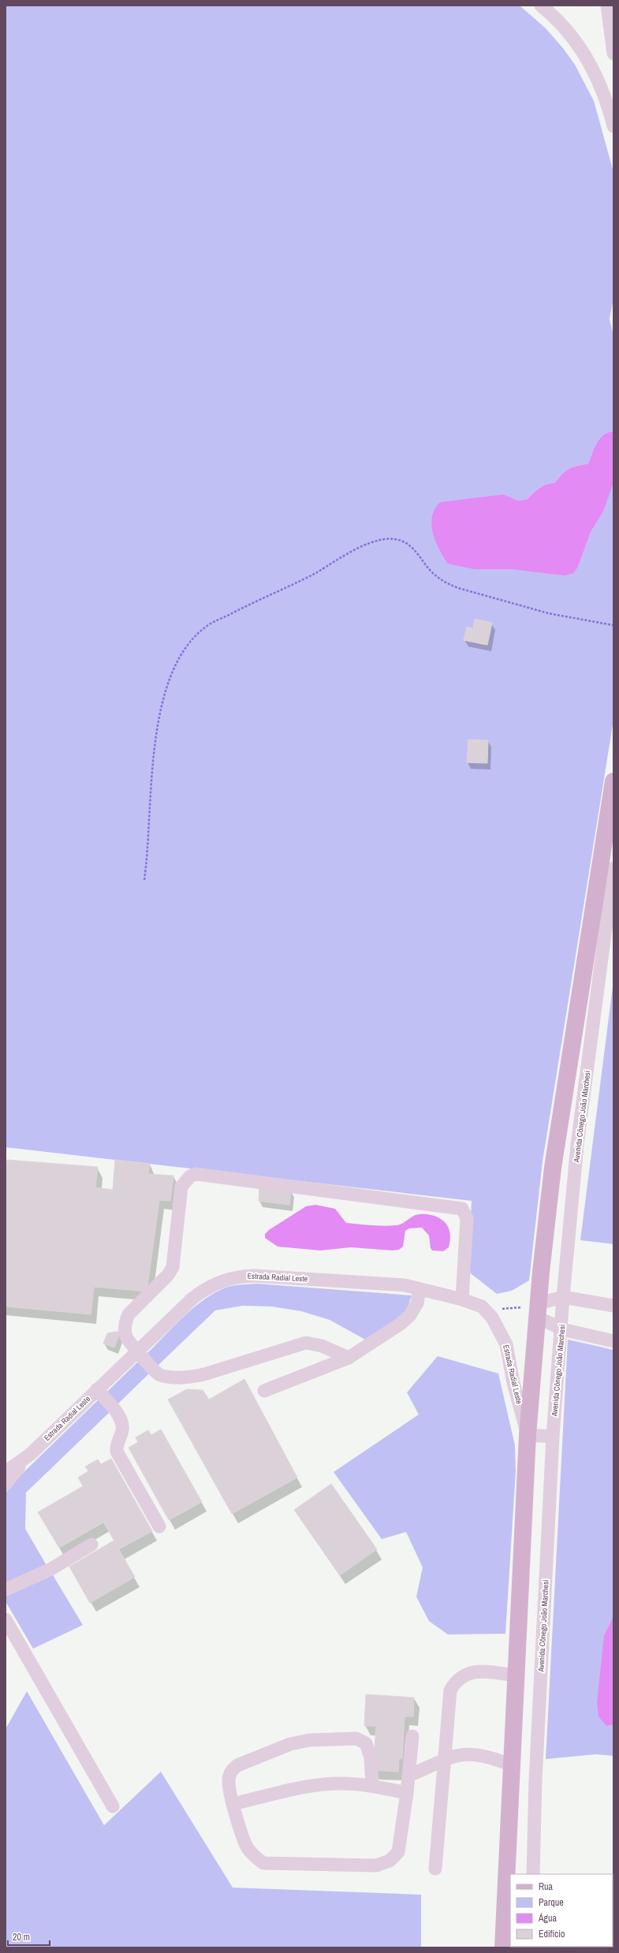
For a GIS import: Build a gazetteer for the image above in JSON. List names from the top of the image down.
{
  "streets": {
    "street": ["Avenida Cônego João Marchesi", "Estrada Radial Leste"]
  },
  "legend": [
    "Rua",
    "Parque",
    "Água",
    "Edifício"
  ],
  "scale_bar": "20 m"
}
